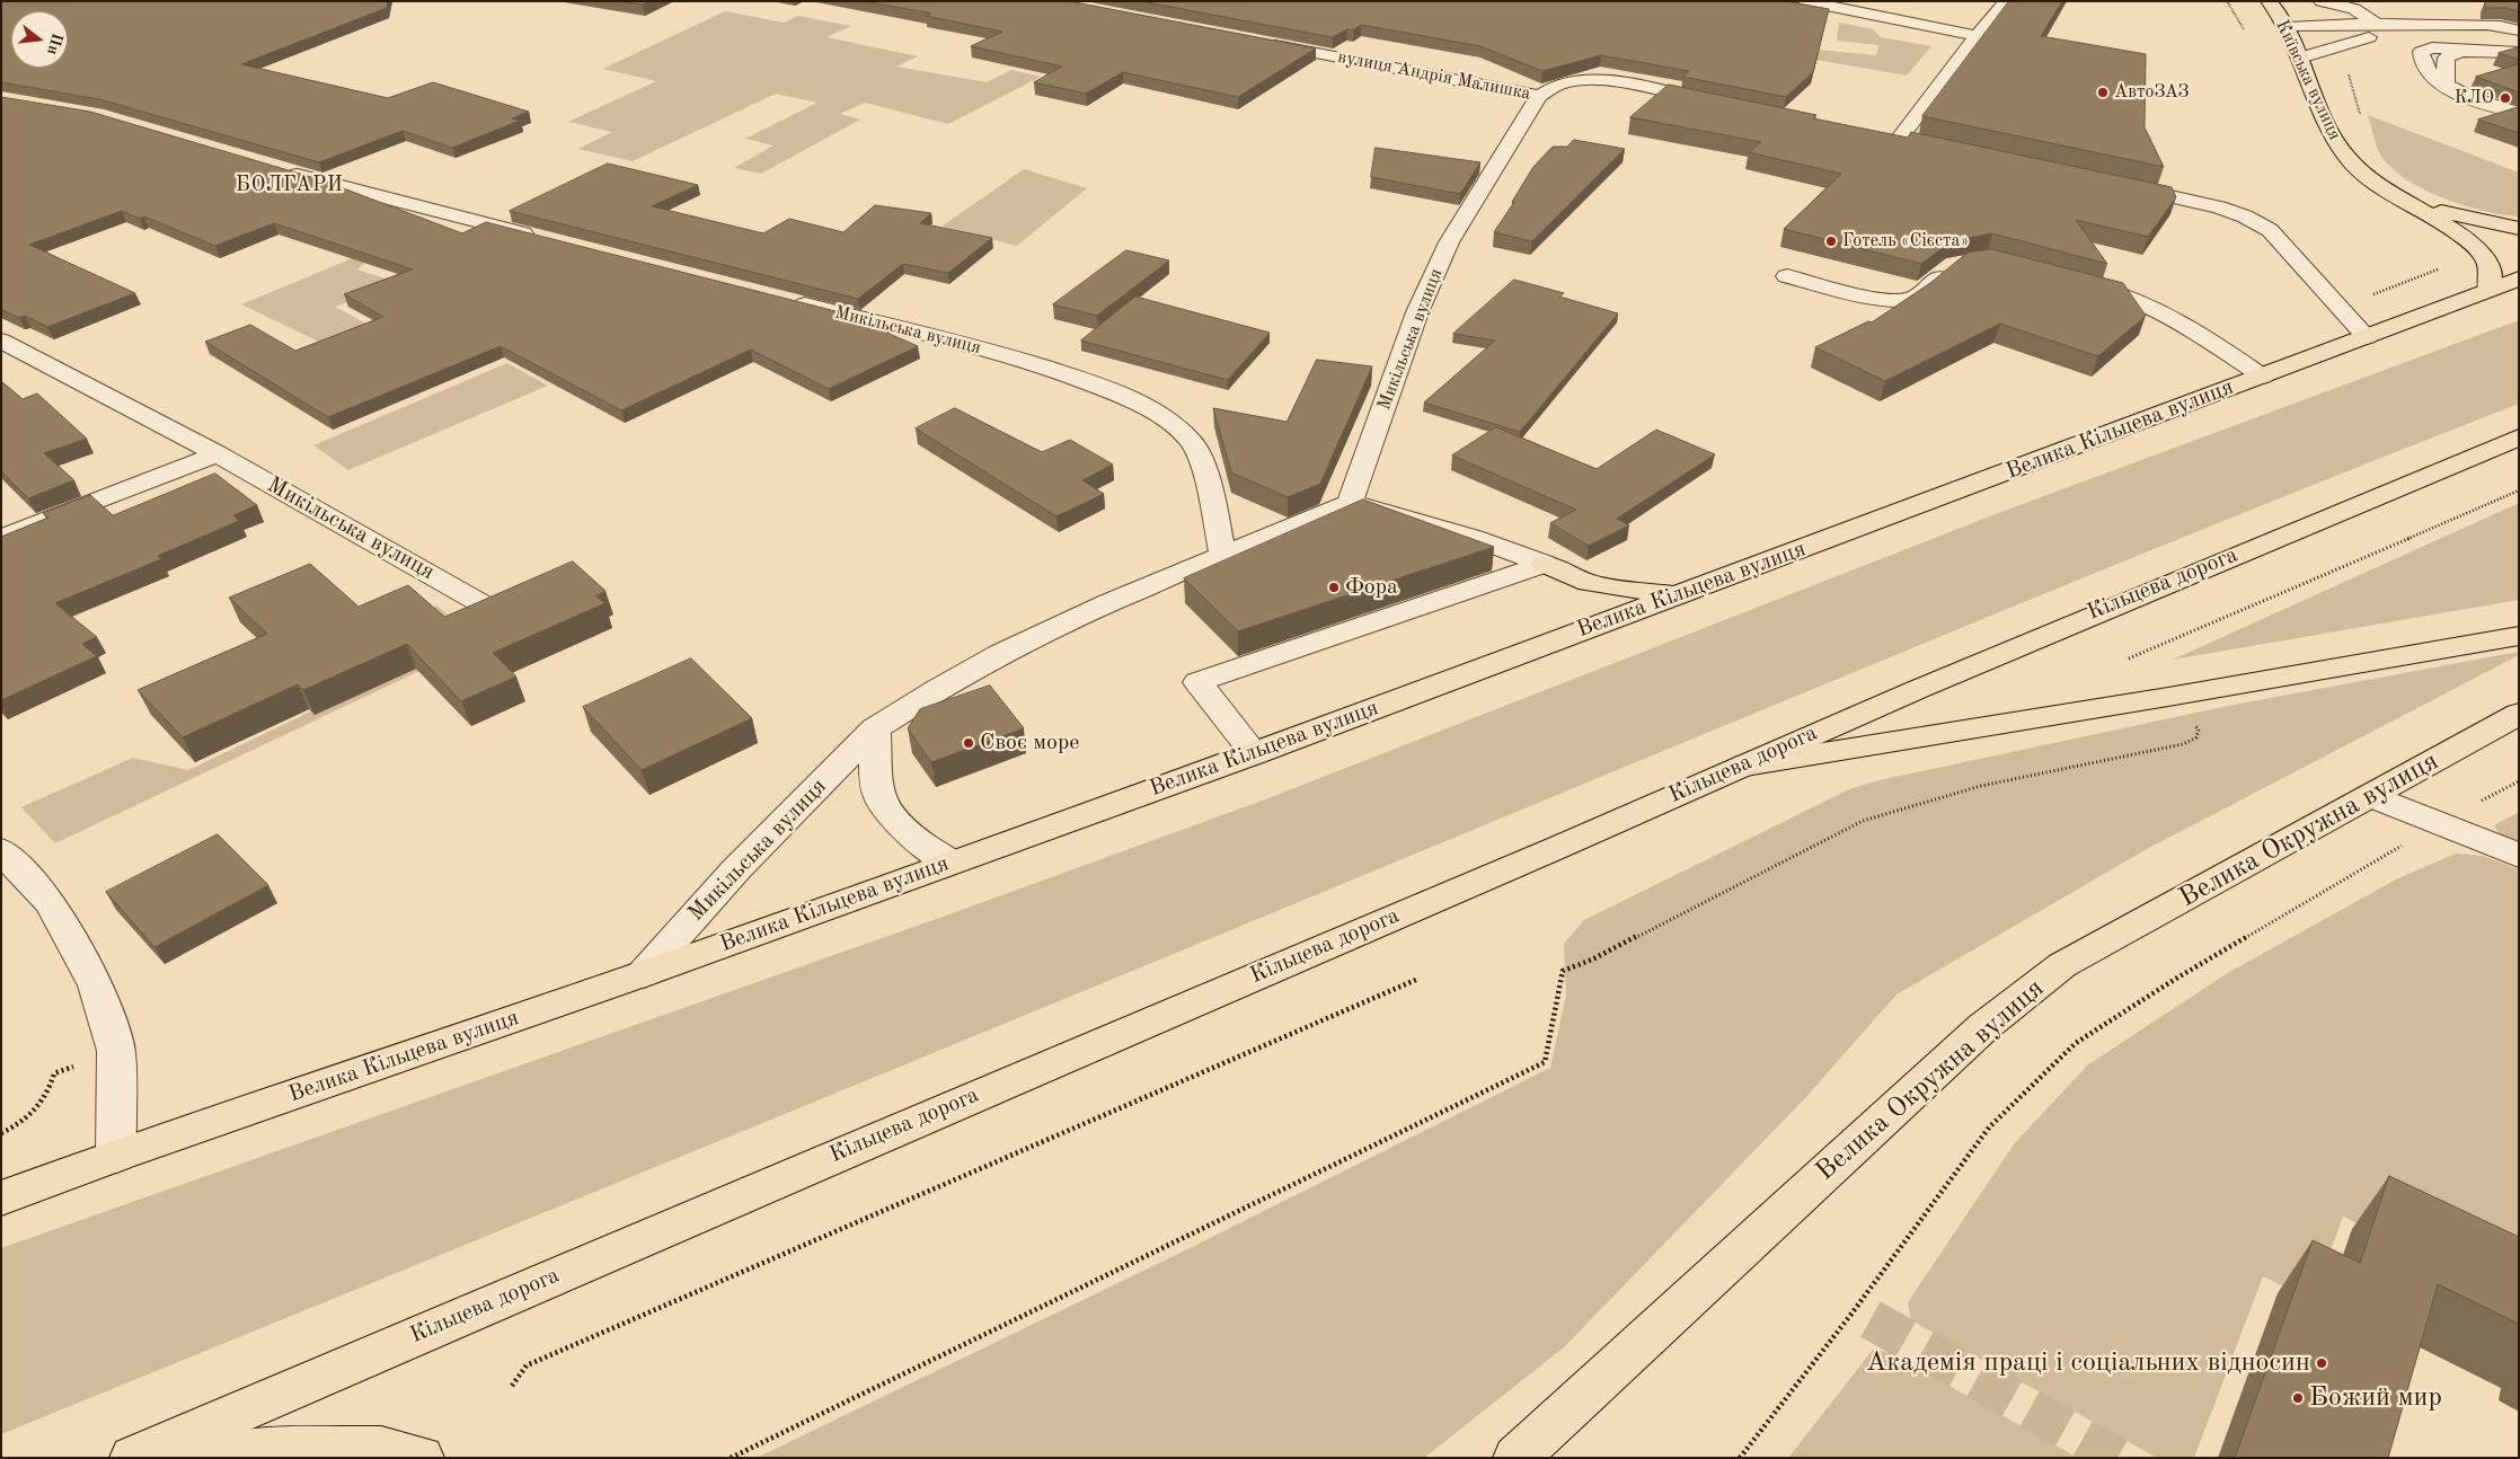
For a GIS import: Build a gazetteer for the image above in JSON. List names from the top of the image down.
{
  "streets": {
    "main road": [
      "Київська вулиця",
      "Велика Кільцева вулиця",
      "Кільцева дорога",
      "Велика Окружна вулиця"
    ],
    "street": ["вулиця Андрія Малишка", "Микільська вулиця"]
  },
  "crossings": [
    ["вулиця Андрія Малишка", "Микільська вулиця"],
    ["Київська вулиця", "Велика Кільцева вулиця"],
    ["Микільська вулиця", "Велика Кільцева вулиця"]
  ],
  "districts": ["БОЛГАРИ"],
  "places": [
    "АвтоЗАЗ",
    "КЛО",
    "Готель «Сієста»",
    "Фора",
    "Своє море",
    "Академія праці і соціальних відносин",
    "Божий мир"
  ],
  "north": "right"
}
